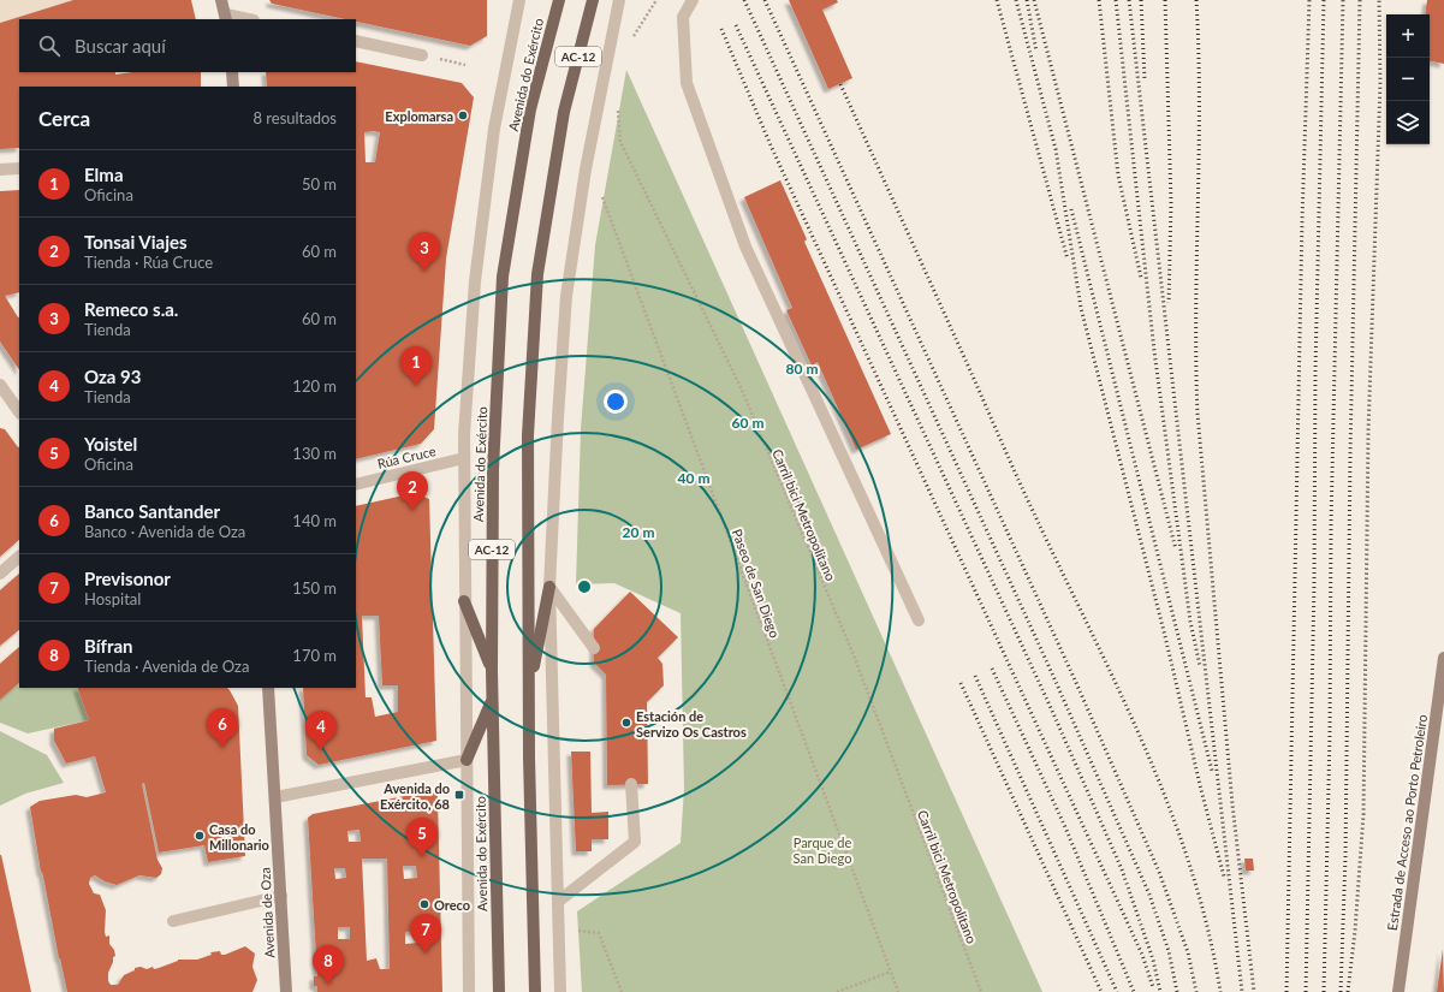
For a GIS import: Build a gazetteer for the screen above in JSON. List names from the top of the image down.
{
  "streets": {
    "main road": ["AC-12", "Avenida do Exército"],
    "street": ["Rúa Cruce", "Estrada de Acceso ao Porto Petroleiro", "Avenida de Oza"],
    "path": ["Carril bici Metropolitano", "Paseo de San Diego"]
  },
  "crossings": [
    ["Avenida do Exército", "Rúa Cruce"]
  ],
  "parks": ["Parque de San Diego"],
  "places": {
    "other": [
      "Explomarsa",
      "Estación de Servizo Os Castros",
      "Casa do Millonario",
      "Oreco"
    ],
    "transit": ["Avenida do Exército, 68"]
  },
  "page": {
    "map_buttons": ["+", "−"],
    "search": "Buscar aquí",
    "heading": ["Cerca", "8 resultados"],
    "list": [
      {
        "mark": "1",
        "name": "Elma",
        "note": "Oficina",
        "value": "50 m"
      },
      {
        "mark": "2",
        "name": "Tonsai Viajes",
        "note": "Tienda · Rúa Cruce",
        "value": "60 m"
      },
      {
        "mark": "3",
        "name": "Remeco s.a.",
        "note": "Tienda",
        "value": "60 m"
      },
      {
        "mark": "4",
        "name": "Oza 93",
        "note": "Tienda",
        "value": "120 m"
      },
      {
        "mark": "5",
        "name": "Yoistel",
        "note": "Oficina",
        "value": "130 m"
      },
      {
        "mark": "6",
        "name": "Banco Santander",
        "note": "Banco · Avenida de Oza",
        "value": "140 m"
      },
      {
        "mark": "7",
        "name": "Previsonor",
        "note": "Hospital",
        "value": "150 m"
      },
      {
        "mark": "8",
        "name": "Bífran",
        "note": "Tienda · Avenida de Oza",
        "value": "170 m"
      }
    ],
    "pins": [
      "3",
      "1",
      "2",
      "6",
      "4",
      "5",
      "7",
      "8"
    ]
  },
  "rings": [
    "80 m",
    "60 m",
    "40 m",
    "20 m"
  ]
}
